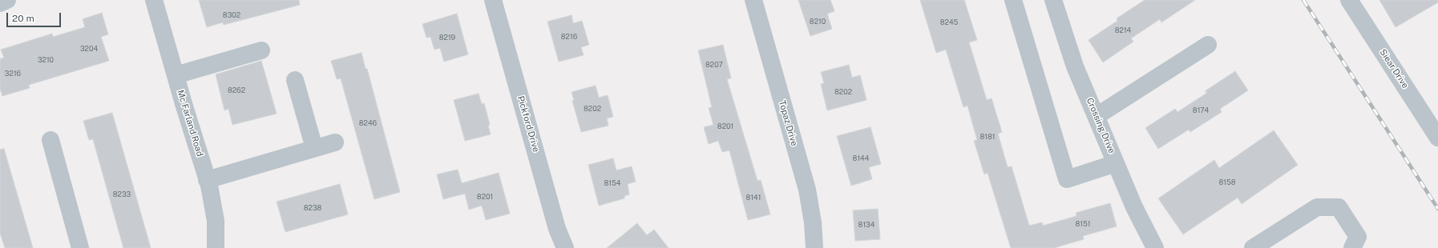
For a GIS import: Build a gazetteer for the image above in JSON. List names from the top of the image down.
{
  "streets": {
    "street": [
      "Siear Drive",
      "Mc Farland Road",
      "Topaz Drive",
      "Pickford Drive",
      "Crossing Drive"
    ]
  },
  "house_numbers": [
    "8302",
    "8210",
    "8245",
    "8214",
    "8216",
    "8219",
    "3204",
    "3210",
    "8207",
    "3216",
    "8262",
    "8202",
    "8202",
    "8174",
    "8246",
    "8201",
    "8181",
    "8144",
    "8158",
    "8154",
    "8233",
    "8201",
    "8141",
    "8238",
    "8151",
    "8134"
  ],
  "scale_bar": "20 m"
}
